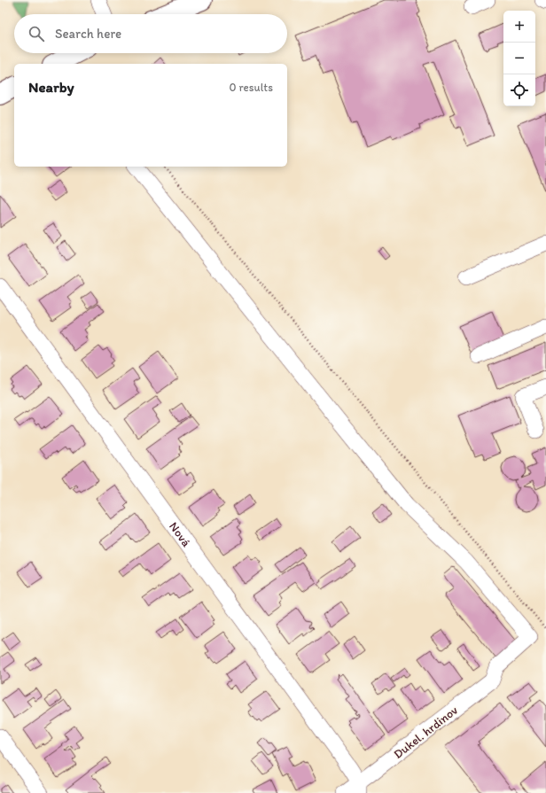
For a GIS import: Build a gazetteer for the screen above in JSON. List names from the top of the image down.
{
  "streets": {
    "street": ["Nová", "Dukel. hrdinov"]
  },
  "crossings": [
    ["Nová", "Dukel. hrdinov"]
  ],
  "page": {
    "map_buttons": ["+", "−"],
    "search": "Search here",
    "heading": ["Nearby", "0 results"]
  }
}
